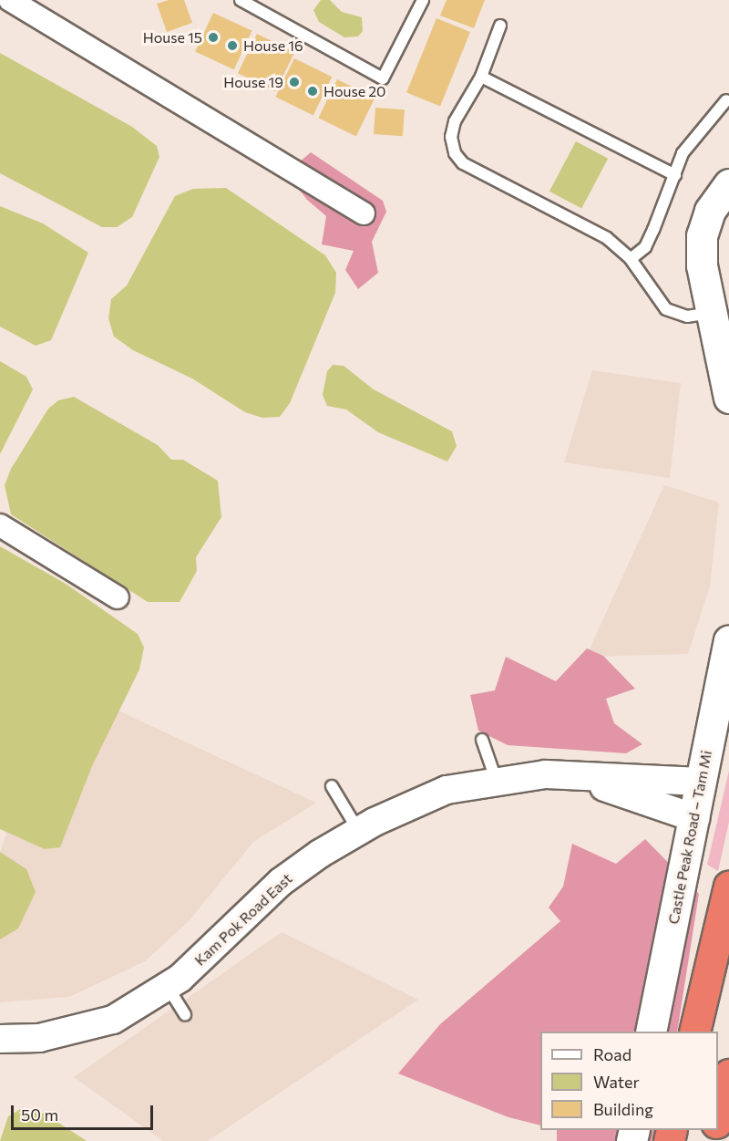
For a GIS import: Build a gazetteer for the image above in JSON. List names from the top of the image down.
{
  "streets": {
    "main road": ["Castle Peak Road – Tam Mi"],
    "street": ["Kam Pok Road East"]
  },
  "crossings": [
    ["Castle Peak Road – Tam Mi", "Kam Pok Road East"]
  ],
  "places": [
    "House 15",
    "House 16",
    "House 19",
    "House 20"
  ],
  "legend": ["Road", "Water", "Building"],
  "scale_bar": "50 m"
}
